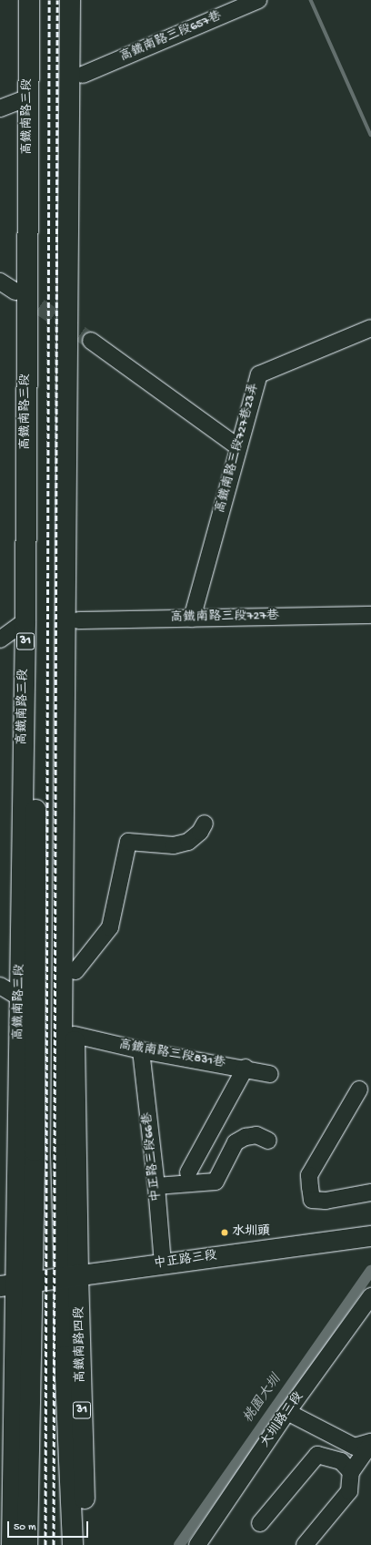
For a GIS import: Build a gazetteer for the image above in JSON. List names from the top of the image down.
{
  "streets": {
    "main road": [
      "高鐵南路三段",
      "31",
      "中正路三段",
      "高鐵南路四段"
    ],
    "street": [
      "高鐵南路三段657巷",
      "高鐵南路三段727巷23弄",
      "高鐵南路三段727巷",
      "高鐵南路三段831巷",
      "中正路三段66巷",
      "大圳路三段"
    ]
  },
  "crossings": [
    ["高鐵南路三段657巷", "31"],
    ["高鐵南路三段", "31"],
    ["高鐵南路三段", "中正路三段"],
    ["高鐵南路三段727巷23弄", "高鐵南路三段727巷"],
    ["高鐵南路三段727巷", "31"],
    ["31", "高鐵南路三段831巷"],
    ["31", "中正路三段"],
    ["31", "高鐵南路四段"],
    ["高鐵南路三段831巷", "中正路三段66巷"],
    ["中正路三段66巷", "中正路三段"],
    ["中正路三段", "高鐵南路四段"]
  ],
  "water": ["桃園大圳"],
  "places": ["水圳頭"],
  "scale_bar": "50 m"
}
